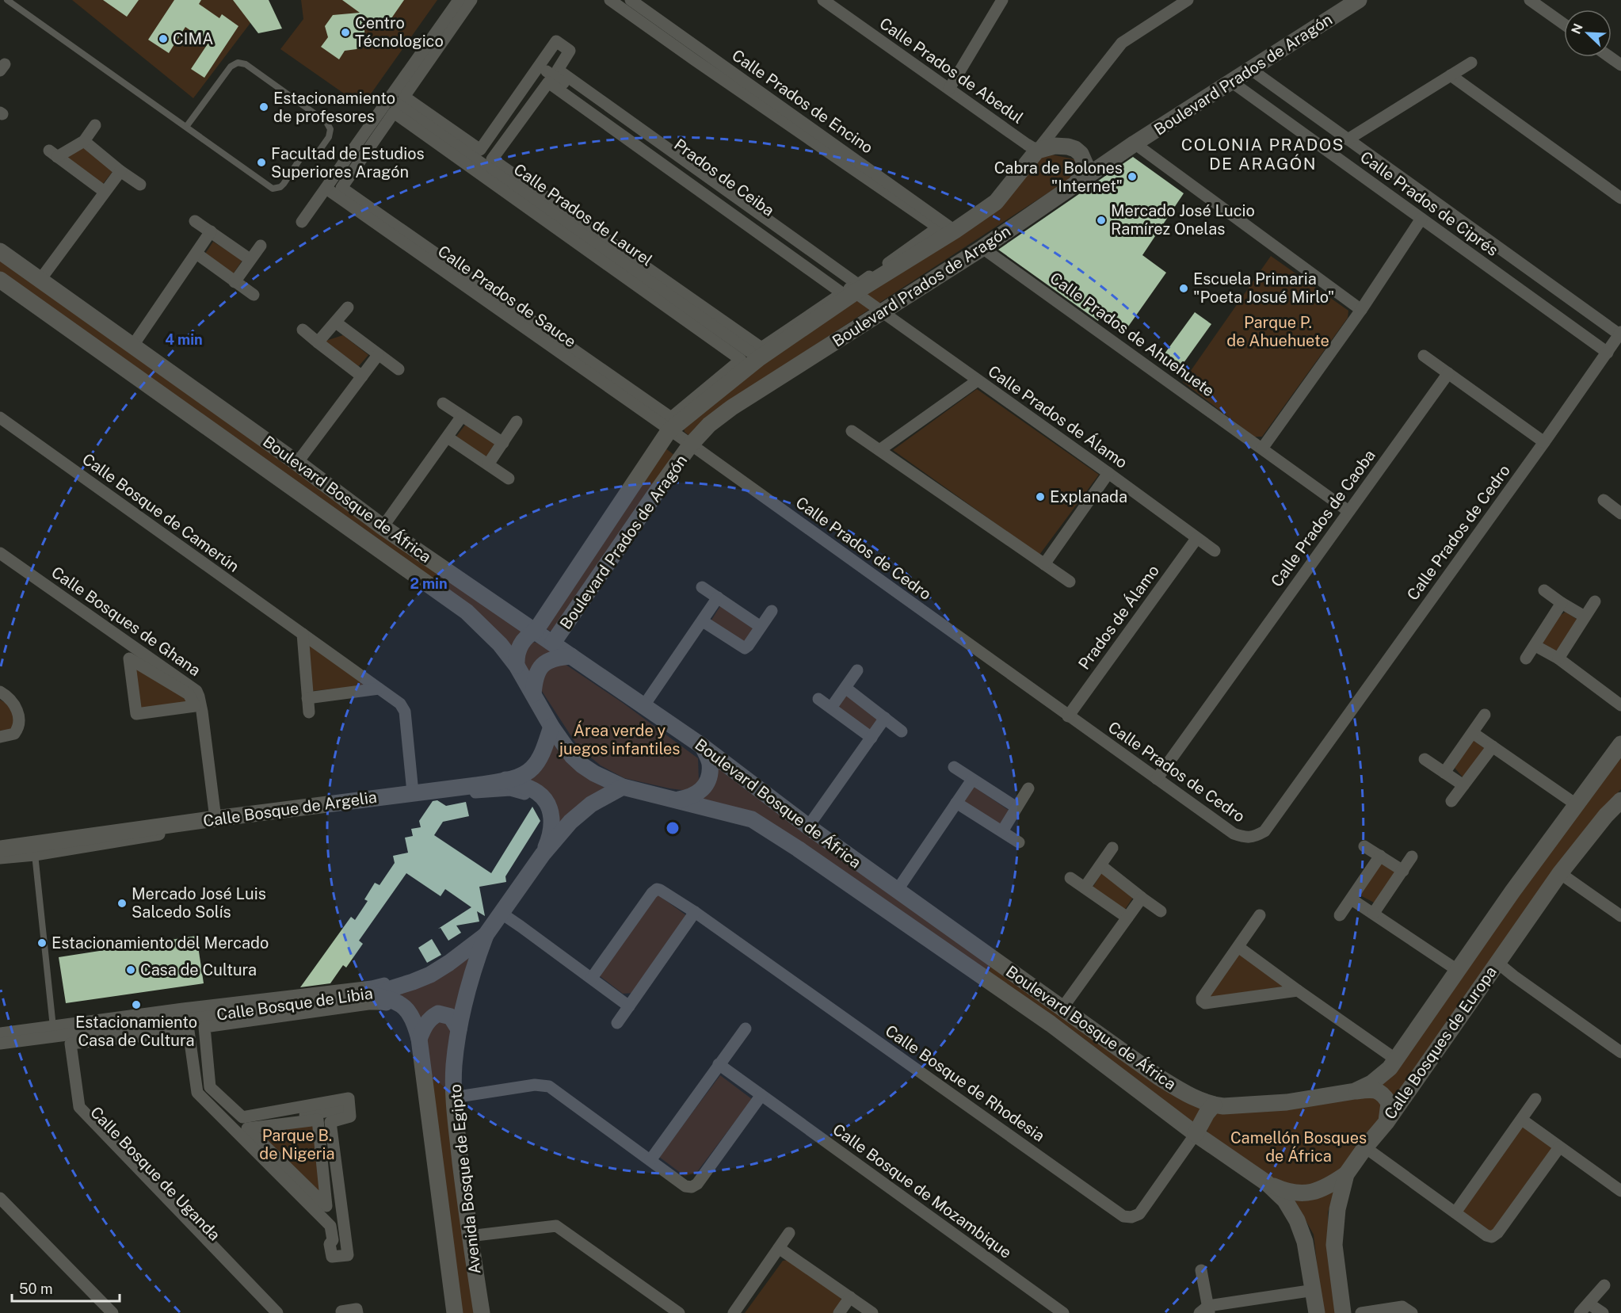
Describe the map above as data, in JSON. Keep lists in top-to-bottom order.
{
  "streets": {
    "street": [
      "Calle Prados de Abedul",
      "Boulevard Prados de Aragón",
      "Calle Prados de Encino",
      "Prados de Ceiba",
      "Calle Prados de Ciprés",
      "Calle Prados de Laurel",
      "Calle Prados de Sauce",
      "Calle Prados de Ahuehuete",
      "Calle Prados de Álamo",
      "Boulevard Bosque de África",
      "Calle Bosque de Camerún",
      "Calle Prados de Caoba",
      "Calle Prados de Cedro",
      "Prados de Álamo",
      "Calle Bosques de Ghana",
      "Calle Bosque de Argelia",
      "Calle Bosque de Libia",
      "Calle Bosques de Europa",
      "Calle Bosque de Rhodesia",
      "Calle Bosque de Uganda",
      "Avenida Bosque de Egipto",
      "Calle Bosque de Mozambique"
    ]
  },
  "crossings": [
    ["Calle Prados de Abedul", "Boulevard Prados de Aragón"],
    ["Boulevard Prados de Aragón", "Calle Prados de Encino"],
    ["Boulevard Prados de Aragón", "Prados de Ceiba"],
    ["Boulevard Prados de Aragón", "Calle Prados de Ciprés"],
    ["Boulevard Prados de Aragón", "Calle Prados de Laurel"],
    ["Boulevard Prados de Aragón", "Calle Prados de Sauce"],
    ["Boulevard Prados de Aragón", "Calle Prados de Ahuehuete"],
    ["Boulevard Prados de Aragón", "Calle Prados de Álamo"],
    ["Boulevard Prados de Aragón", "Boulevard Bosque de África"],
    ["Boulevard Prados de Aragón", "Calle Prados de Cedro"],
    ["Prados de Ceiba", "Calle Prados de Álamo"],
    ["Calle Prados de Ciprés", "Calle Prados de Cedro"],
    ["Calle Prados de Sauce", "Calle Prados de Cedro"],
    ["Calle Prados de Ahuehuete", "Calle Prados de Caoba"],
    ["Calle Prados de Álamo", "Prados de Álamo"],
    ["Boulevard Bosque de África", "Calle Bosque de Argelia"],
    ["Boulevard Bosque de África", "Calle Bosque de Libia"],
    ["Boulevard Bosque de África", "Calle Bosques de Europa"],
    ["Boulevard Bosque de África", "Calle Bosque de Rhodesia"],
    ["Calle Bosque de Camerún", "Calle Bosque de Argelia"],
    ["Calle Prados de Caoba", "Calle Prados de Cedro"],
    ["Calle Prados de Cedro", "Prados de Álamo"],
    ["Calle Bosques de Ghana", "Calle Bosque de Argelia"],
    ["Calle Bosque de Libia", "Calle Bosque de Uganda"],
    ["Calle Bosque de Libia", "Avenida Bosque de Egipto"]
  ],
  "districts": ["COLONIA PRADOS DE ARAGÓN"],
  "parks": [
    "Parque P. de Ahuehuete",
    "Área verde y juegos infantiles",
    "Parque B. de Nigeria",
    "Camellón Bosques de África"
  ],
  "places": [
    "Centro Técnologico",
    "CIMA",
    "Estacionamiento de profesores",
    "Facultad de Estudios Superiores Aragón",
    "Cabra de Bolones \"Internet\"",
    "Mercado José Lucio Ramírez Onelas",
    "Escuela Primaria \"Poeta Josué Mirlo\"",
    "Explanada",
    "Mercado José Luis Salcedo Solís",
    "Estacionamiento del Mercado",
    "Casa de Cultura",
    "Estacionamiento Casa de Cultura"
  ],
  "scale_bar": "50 m",
  "north": "top left",
  "rings": ["4 min", "2 min"]
}
